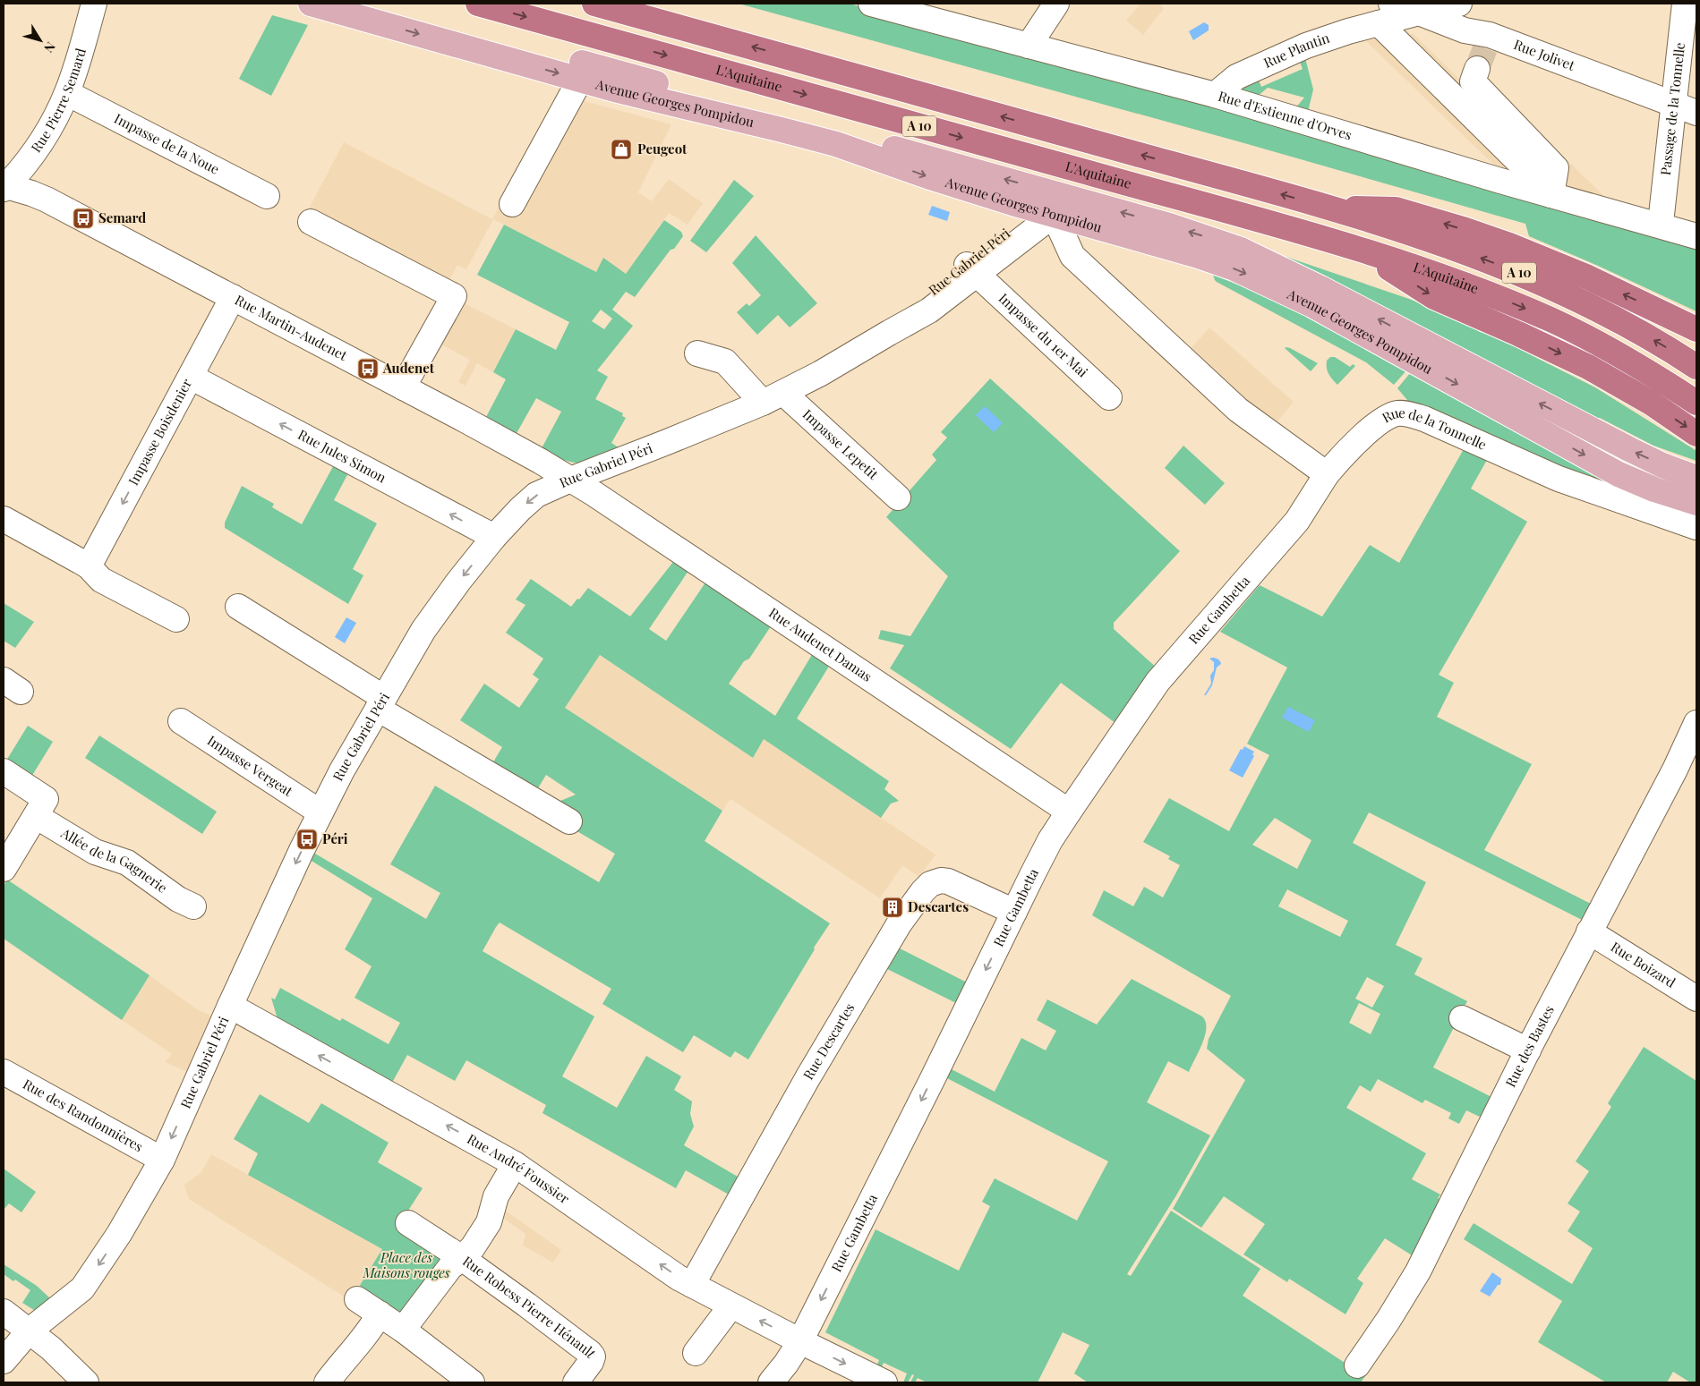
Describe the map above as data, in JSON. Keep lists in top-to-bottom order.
{
  "streets": {
    "highway": ["L'Aquitaine", "A 10"],
    "main road": ["Avenue Georges Pompidou"],
    "street": [
      "Rue Plantin",
      "Rue Jolivet",
      "Rue Pierre Semard",
      "Passage de la Tonnelle",
      "Rue d'Estienne d'Orves",
      "Impasse de la Noue",
      "Rue Gabriel Péri",
      "Rue Martin-Audenet",
      "Impasse du 1er Mai",
      "Impasse Boisdenier",
      "Rue de la Tonnelle",
      "Impasse Lepetit",
      "Rue Jules Simon",
      "Rue Gambetta",
      "Rue Audenet Damas",
      "Impasse Vergeat",
      "Allée de la Gagnerie",
      "Rue Boizard",
      "Rue Descartes",
      "Rue des Bastes",
      "Rue des Randonnières",
      "Rue André Foussier",
      "Rue Robess Pierre Hénault"
    ]
  },
  "crossings": [
    ["Rue Plantin", "Rue Jolivet"],
    ["Rue Plantin", "Rue d'Estienne d'Orves"],
    ["Rue Jolivet", "Passage de la Tonnelle"],
    ["Rue Pierre Semard", "Impasse de la Noue"],
    ["Rue Pierre Semard", "Rue Martin-Audenet"],
    ["Avenue Georges Pompidou", "Rue Gabriel Péri"],
    ["Rue Gabriel Péri", "Rue Martin-Audenet"],
    ["Rue Gabriel Péri", "Impasse du 1er Mai"],
    ["Rue Gabriel Péri", "Impasse Lepetit"],
    ["Rue Gabriel Péri", "Rue Jules Simon"],
    ["Rue Gabriel Péri", "Rue Audenet Damas"],
    ["Rue Gabriel Péri", "Impasse Vergeat"],
    ["Rue Gabriel Péri", "Rue des Randonnières"],
    ["Rue Gabriel Péri", "Rue André Foussier"],
    ["Rue Martin-Audenet", "Impasse Boisdenier"],
    ["Rue Martin-Audenet", "Rue Audenet Damas"],
    ["Impasse Boisdenier", "Rue Jules Simon"],
    ["Rue de la Tonnelle", "Rue Gambetta"],
    ["Rue Gambetta", "Rue Audenet Damas"],
    ["Rue Gambetta", "Rue Descartes"],
    ["Rue Gambetta", "Rue André Foussier"],
    ["Rue Boizard", "Rue des Bastes"],
    ["Rue Descartes", "Rue André Foussier"],
    ["Rue André Foussier", "Rue Robess Pierre Hénault"]
  ],
  "one_way": ["Rue Gabriel Péri", "Impasse Boisdenier", "Rue Gambetta"],
  "parks": ["Place des Maisons rouges"],
  "places": {
    "shop": ["Peugeot"],
    "bus stop": ["Semard", "Audenet", "Péri"],
    "building": ["Descartes"]
  },
  "north": "bottom right"
}
